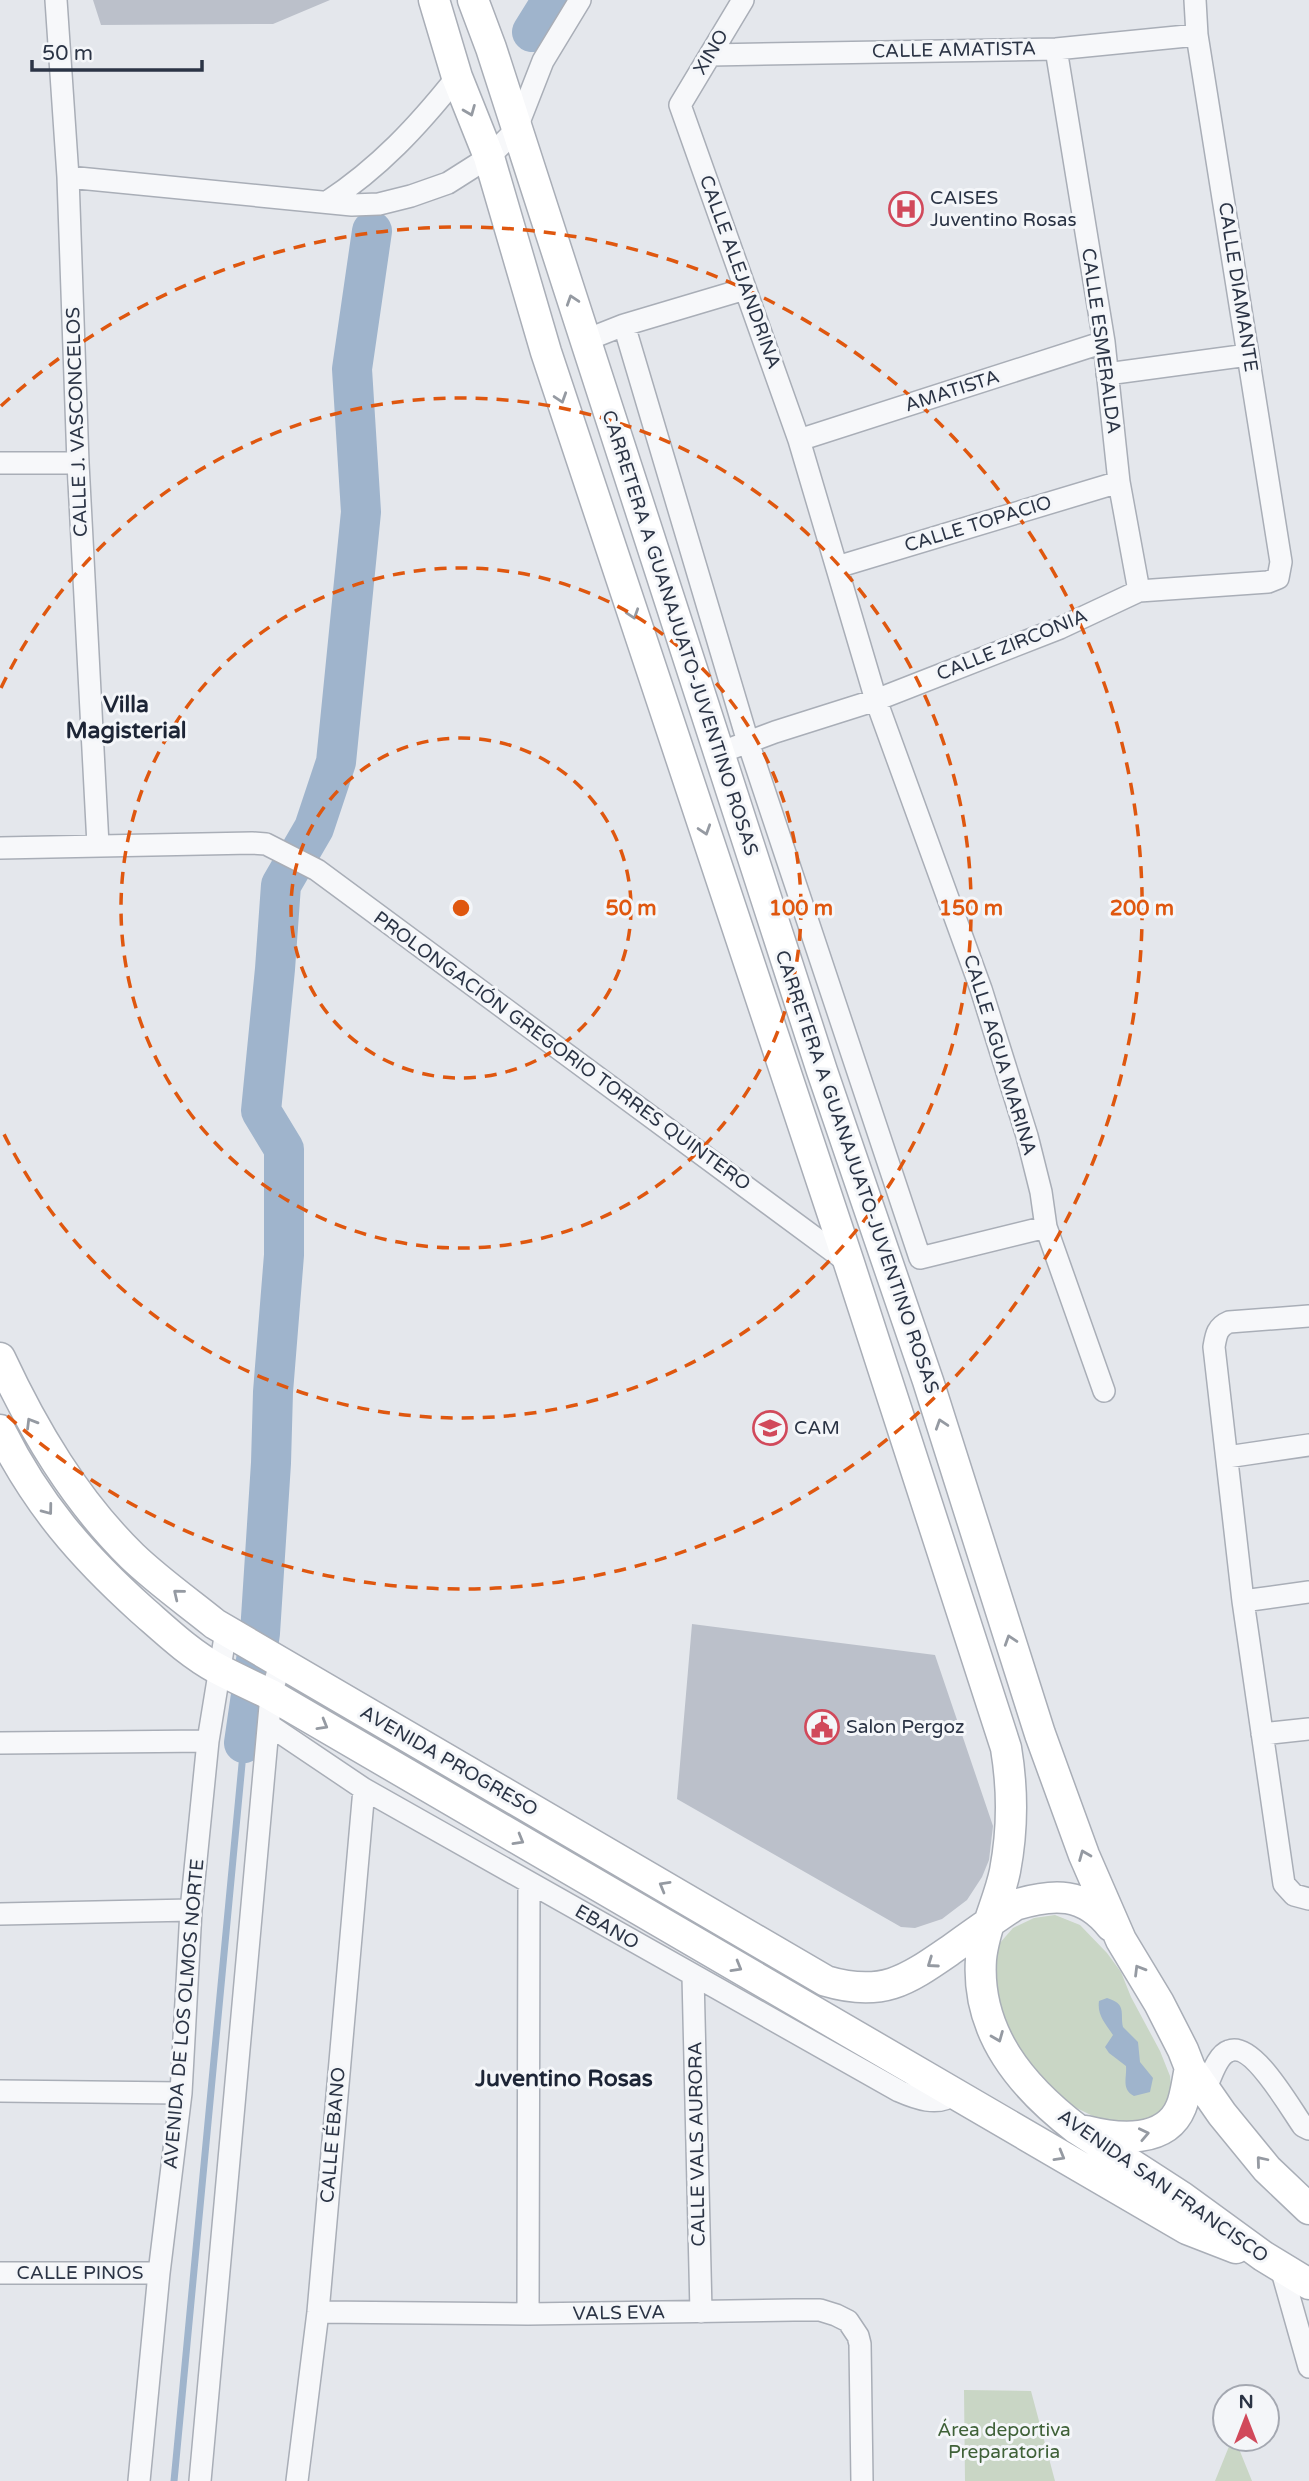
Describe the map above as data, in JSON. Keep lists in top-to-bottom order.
{
  "streets": {
    "main road": ["CARRETERA A GUANAJUATO-JUVENTINO ROSAS", "AVENIDA PROGRESO", "AVENIDA SAN FRANCISCO"],
    "street": [
      "CALLE AMATISTA",
      "XINO",
      "CALLE ALEJANDRINA",
      "CALLE DIAMANTE",
      "CALLE ESMERALDA",
      "AMATISTA",
      "CALLE J. VASCONCELOS",
      "CALLE TOPACIO",
      "CALLE ZIRCONIA",
      "PROLONGACIÓN GREGORIO TORRES QUINTERO",
      "CALLE AGUA MARINA",
      "EBANO",
      "AVENIDA DE LOS OLMOS NORTE",
      "CALLE ÉBANO",
      "CALLE VALS AURORA",
      "CALLE PINOS",
      "VALS EVA"
    ]
  },
  "crossings": [
    ["CALLE AMATISTA", "XINO"],
    ["CALLE AMATISTA", "CALLE DIAMANTE"],
    ["CALLE AMATISTA", "CALLE ESMERALDA"],
    ["XINO", "CALLE ALEJANDRINA"],
    ["CALLE ALEJANDRINA", "AMATISTA"],
    ["CALLE ALEJANDRINA", "CALLE AGUA MARINA"],
    ["CALLE DIAMANTE", "CALLE ZIRCONIA"],
    ["CALLE ESMERALDA", "AMATISTA"],
    ["CALLE ESMERALDA", "CALLE TOPACIO"],
    ["CALLE ESMERALDA", "CALLE ZIRCONIA"],
    ["AMATISTA", "CALLE AGUA MARINA"],
    ["CALLE J. VASCONCELOS", "PROLONGACIÓN GREGORIO TORRES QUINTERO"],
    ["CALLE TOPACIO", "CALLE AGUA MARINA"],
    ["CARRETERA A GUANAJUATO-JUVENTINO ROSAS", "CALLE ZIRCONIA"],
    ["CARRETERA A GUANAJUATO-JUVENTINO ROSAS", "PROLONGACIÓN GREGORIO TORRES QUINTERO"],
    ["CARRETERA A GUANAJUATO-JUVENTINO ROSAS", "AVENIDA PROGRESO"],
    ["CARRETERA A GUANAJUATO-JUVENTINO ROSAS", "AVENIDA SAN FRANCISCO"],
    ["CALLE ZIRCONIA", "CALLE AGUA MARINA"],
    ["AVENIDA PROGRESO", "EBANO"],
    ["AVENIDA PROGRESO", "AVENIDA DE LOS OLMOS NORTE"],
    ["AVENIDA PROGRESO", "AVENIDA SAN FRANCISCO"],
    ["EBANO", "CALLE ÉBANO"],
    ["EBANO", "CALLE VALS AURORA"],
    ["AVENIDA DE LOS OLMOS NORTE", "CALLE PINOS"],
    ["CALLE ÉBANO", "VALS EVA"],
    ["CALLE VALS AURORA", "VALS EVA"]
  ],
  "districts": ["Villa Magisterial", "Juventino Rosas"],
  "parks": ["Área deportiva Preparatoria"],
  "places": {
    "hospital": ["CAISES Juventino Rosas"],
    "school or university": ["CAM"],
    "public building": ["Salon Pergoz"]
  },
  "scale_bar": "50 m",
  "north": "top",
  "rings": [
    "50 m",
    "100 m",
    "150 m",
    "200 m"
  ]
}
